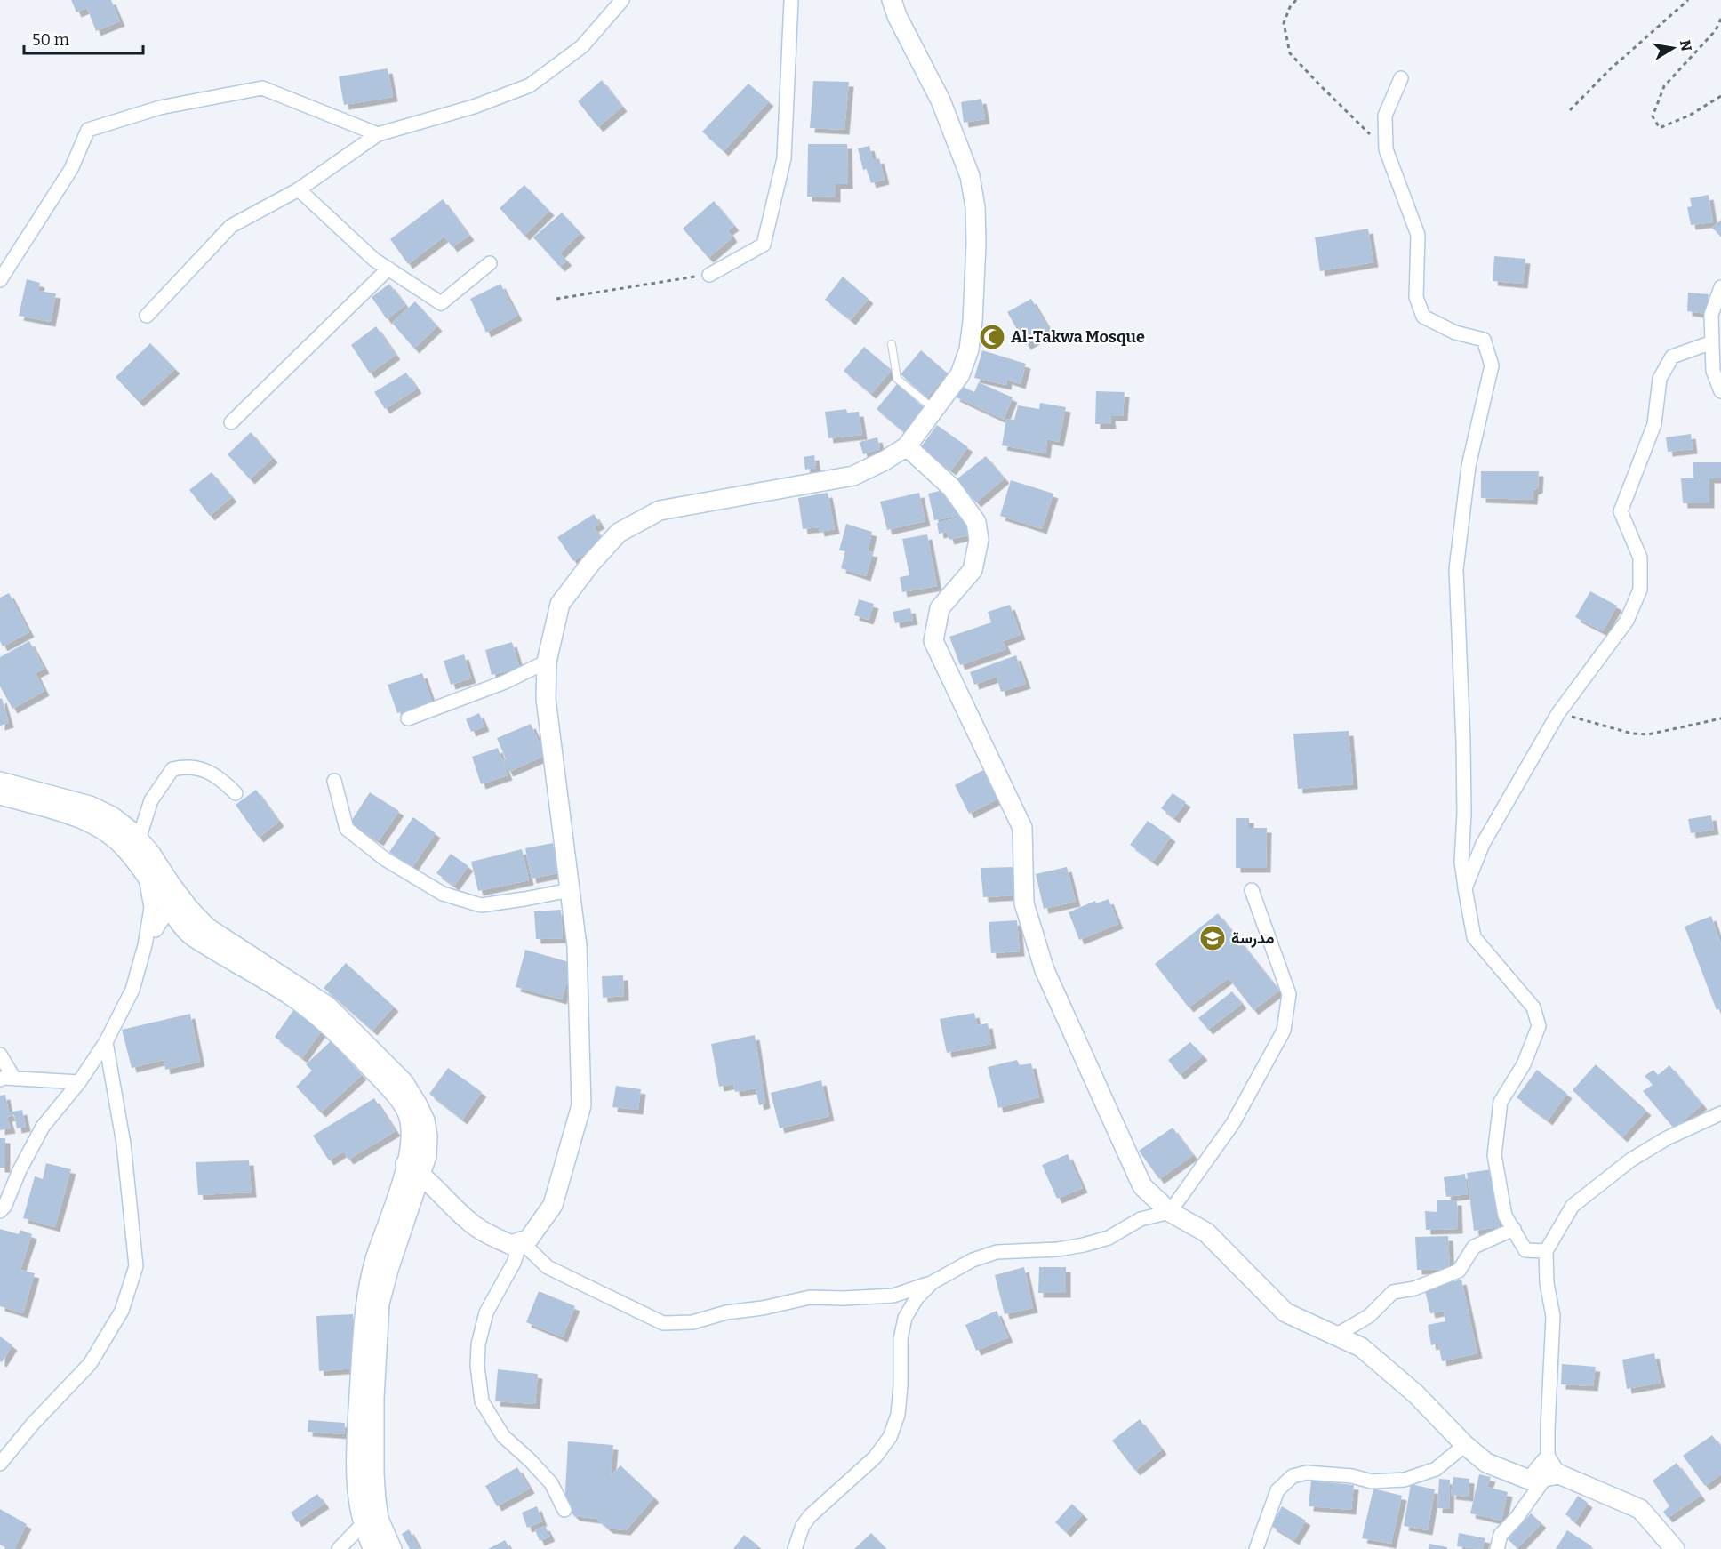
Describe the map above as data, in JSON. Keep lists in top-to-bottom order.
{
  "places": {
    "mosque": ["Al-Takwa Mosque"],
    "school or university": ["مدرسة"]
  },
  "scale_bar": "50 m",
  "north": "right"
}
